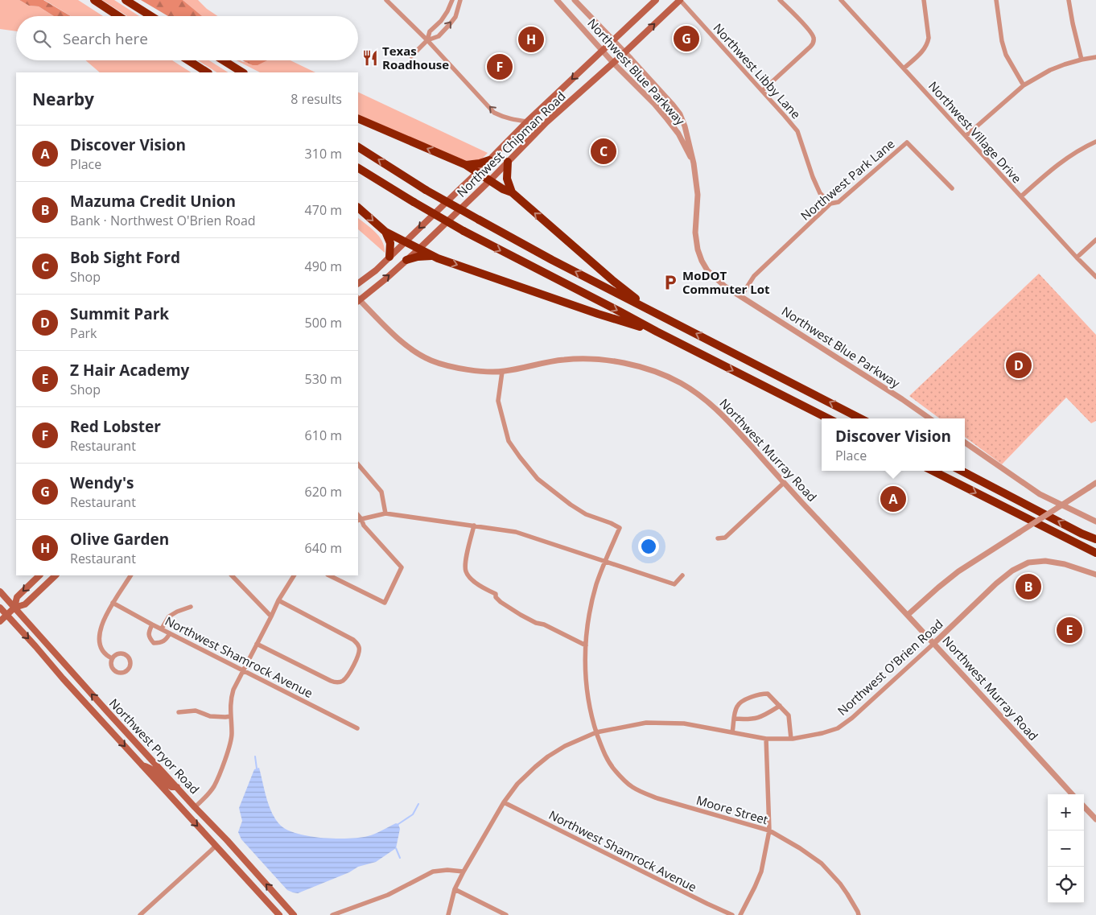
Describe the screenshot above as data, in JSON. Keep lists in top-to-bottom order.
{
  "streets": {
    "main road": ["Northwest Chipman Road", "Northwest Pryor Road"],
    "street": [
      "Northwest Libby Lane",
      "Northwest Blue Parkway",
      "Northwest Village Drive",
      "Northwest Park Lane",
      "Northwest Murray Road",
      "Northwest Shamrock Avenue",
      "Northwest O'Brien Road",
      "Moore Street"
    ]
  },
  "crossings": [
    ["Northwest Libby Lane", "Northwest Chipman Road"],
    ["Northwest Libby Lane", "Northwest Park Lane"],
    ["Northwest Blue Parkway", "Northwest Chipman Road"],
    ["Northwest Blue Parkway", "Northwest Park Lane"],
    ["Northwest Chipman Road", "Northwest Murray Road"],
    ["Northwest Murray Road", "Northwest O'Brien Road"],
    ["Northwest Murray Road", "Moore Street"],
    ["Northwest Shamrock Avenue", "Northwest O'Brien Road"],
    ["Northwest O'Brien Road", "Moore Street"]
  ],
  "places": {
    "restaurant": ["Texas Roadhouse"],
    "parking": ["MoDOT Commuter Lot"]
  },
  "page": {
    "search": "Search here",
    "pins": [
      "G",
      "H",
      "F",
      "C",
      "D",
      "A",
      "B",
      "E"
    ],
    "heading": ["Nearby", "8 results"],
    "list": [
      {
        "mark": "A",
        "name": "Discover Vision",
        "note": "Place",
        "value": "310 m"
      },
      {
        "mark": "B",
        "name": "Mazuma Credit Union",
        "note": "Bank · Northwest O'Brien Road",
        "value": "470 m"
      },
      {
        "mark": "C",
        "name": "Bob Sight Ford",
        "note": "Shop",
        "value": "490 m"
      },
      {
        "mark": "D",
        "name": "Summit Park",
        "note": "Park",
        "value": "500 m"
      },
      {
        "mark": "E",
        "name": "Z Hair Academy",
        "note": "Shop",
        "value": "530 m"
      },
      {
        "mark": "F",
        "name": "Red Lobster",
        "note": "Restaurant",
        "value": "610 m"
      },
      {
        "mark": "G",
        "name": "Wendy's",
        "note": "Restaurant",
        "value": "620 m"
      },
      {
        "mark": "H",
        "name": "Olive Garden",
        "note": "Restaurant",
        "value": "640 m"
      }
    ],
    "popup": ["Discover Vision", "Place"],
    "map_buttons": ["+", "−"]
  }
}
